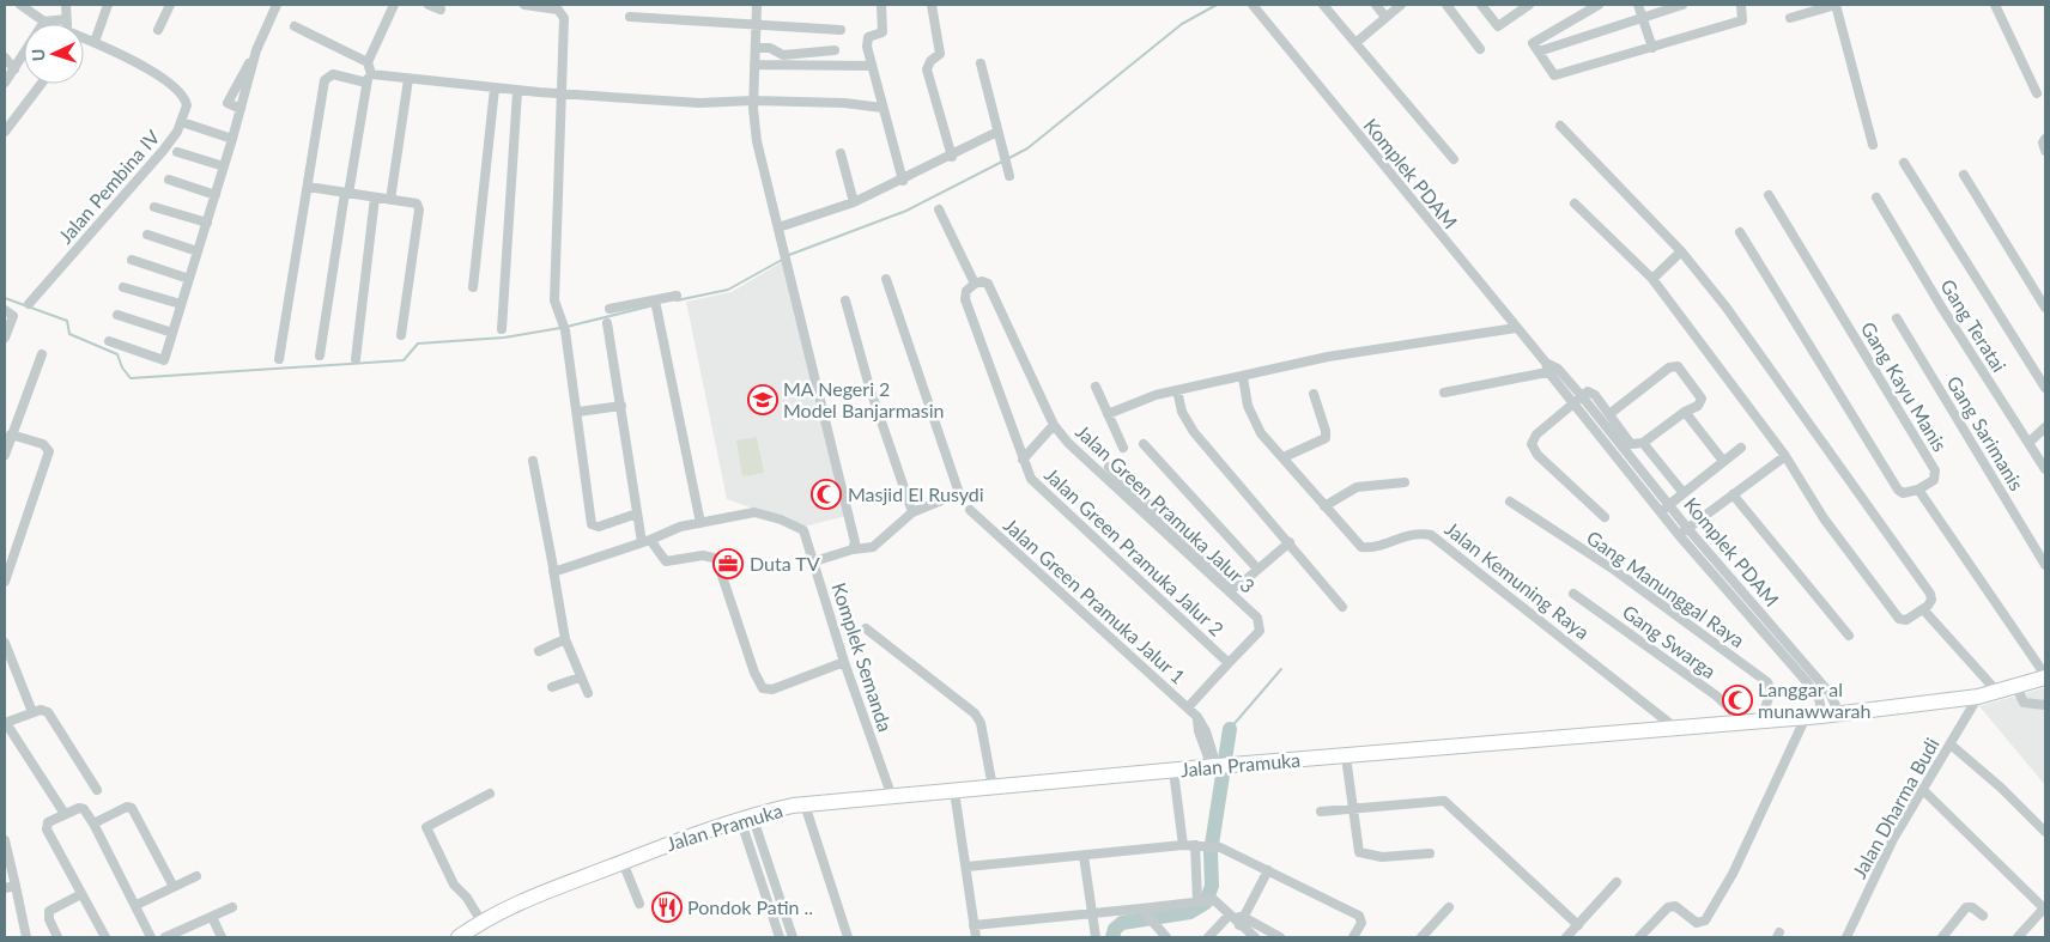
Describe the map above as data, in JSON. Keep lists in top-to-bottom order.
{
  "streets": {
    "main road": ["Jalan Pramuka"],
    "street": [
      "Komplek PDAM",
      "Jalan Pembina IV",
      "Gang Teratai",
      "Gang Kayu Manis",
      "Gang Sarimanis",
      "Jalan Green Pramuka Jalur 3",
      "Jalan Green Pramuka Jalur 2",
      "Jalan Kemuning Raya",
      "Gang Manunggal Raya",
      "Jalan Green Pramuka Jalur 1",
      "Gang Swarga",
      "Komplek Semanda",
      "Jalan Dharma Budi"
    ]
  },
  "crossings": [
    ["Komplek PDAM", "Jalan Pramuka"],
    ["Jalan Green Pramuka Jalur 3", "Jalan Green Pramuka Jalur 2"],
    ["Jalan Green Pramuka Jalur 2", "Jalan Green Pramuka Jalur 1"],
    ["Jalan Kemuning Raya", "Jalan Pramuka"],
    ["Gang Manunggal Raya", "Jalan Pramuka"],
    ["Jalan Green Pramuka Jalur 1", "Jalan Pramuka"],
    ["Gang Swarga", "Jalan Pramuka"],
    ["Komplek Semanda", "Jalan Pramuka"],
    ["Jalan Pramuka", "Jalan Dharma Budi"]
  ],
  "places": {
    "school or university": ["MA Negeri 2 Model Banjarmasin"],
    "mosque": ["Masjid El Rusydi", "Langgar al munawwarah"],
    "office": ["Duta TV"],
    "restaurant": ["Pondok Patin .."]
  },
  "north": "left"
}
